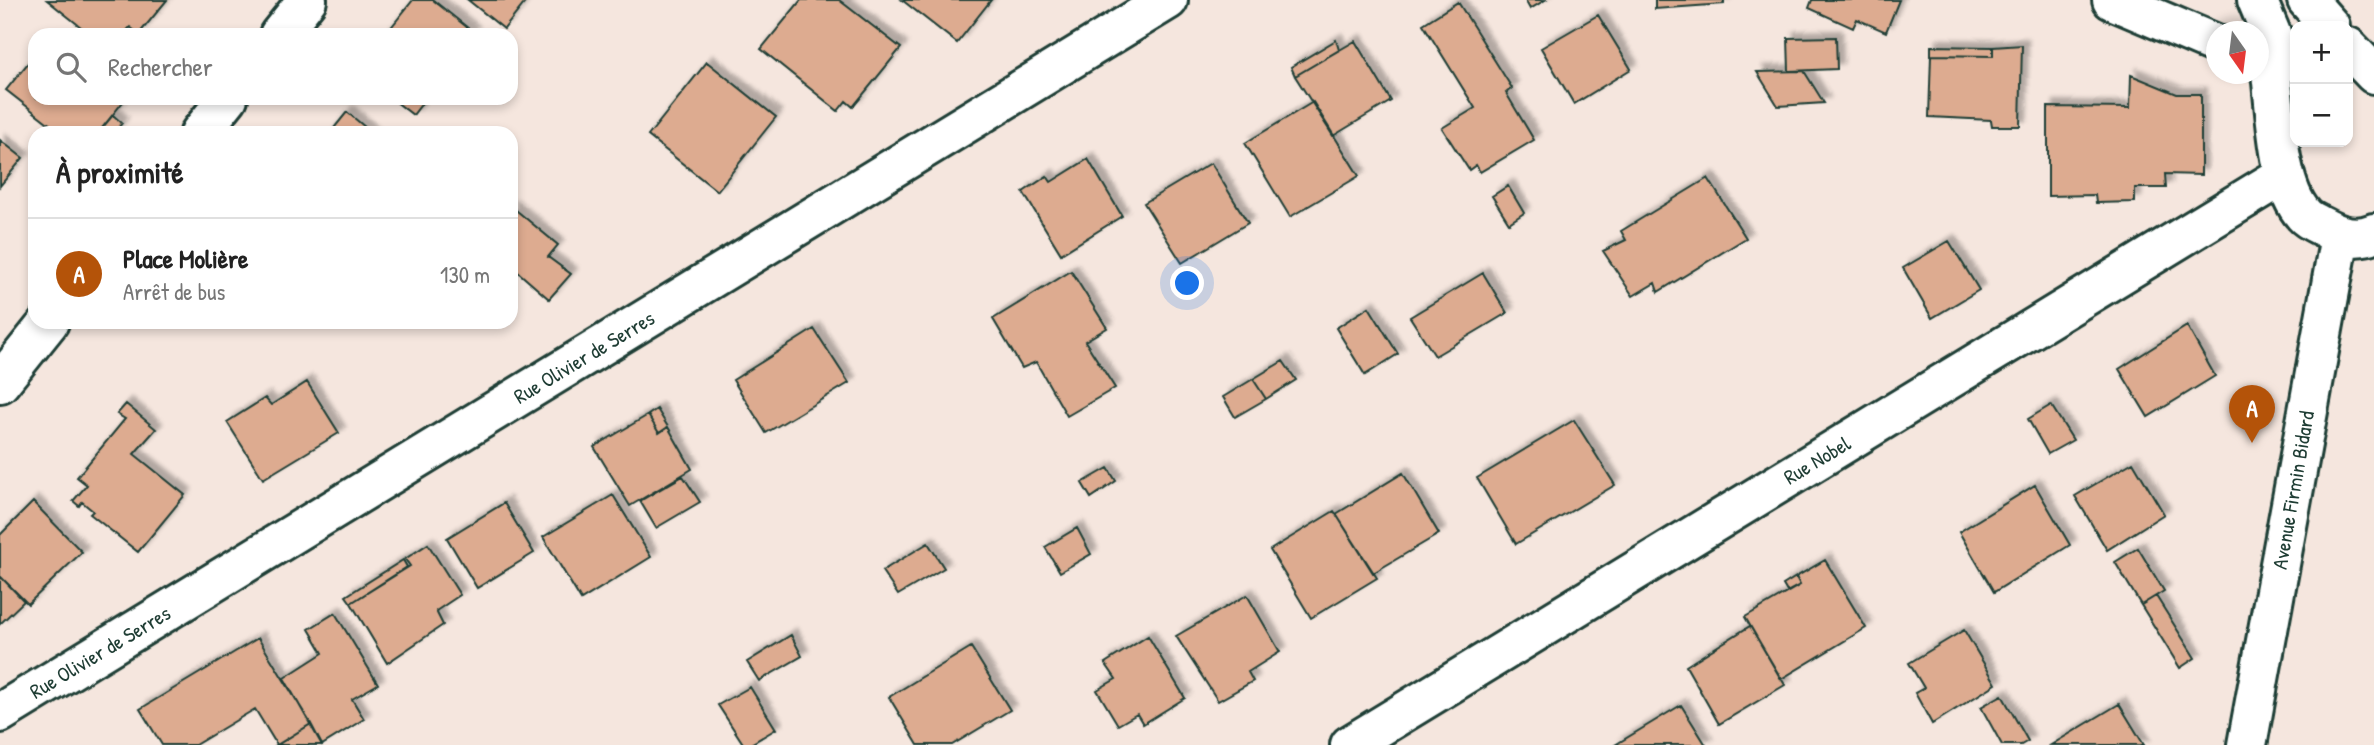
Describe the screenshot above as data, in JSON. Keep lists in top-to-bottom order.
{
  "streets": {
    "street": ["Rue Olivier de Serres", "Rue Nobel", "Avenue Firmin Bidard"]
  },
  "north": "bottom",
  "page": {
    "map_buttons": ["+", "−"],
    "search": "Rechercher",
    "heading": "À proximité",
    "list": [
      {
        "mark": "A",
        "name": "Place Molière",
        "note": "Arrêt de bus",
        "value": "130 m"
      }
    ],
    "pins": "A"
  }
}
